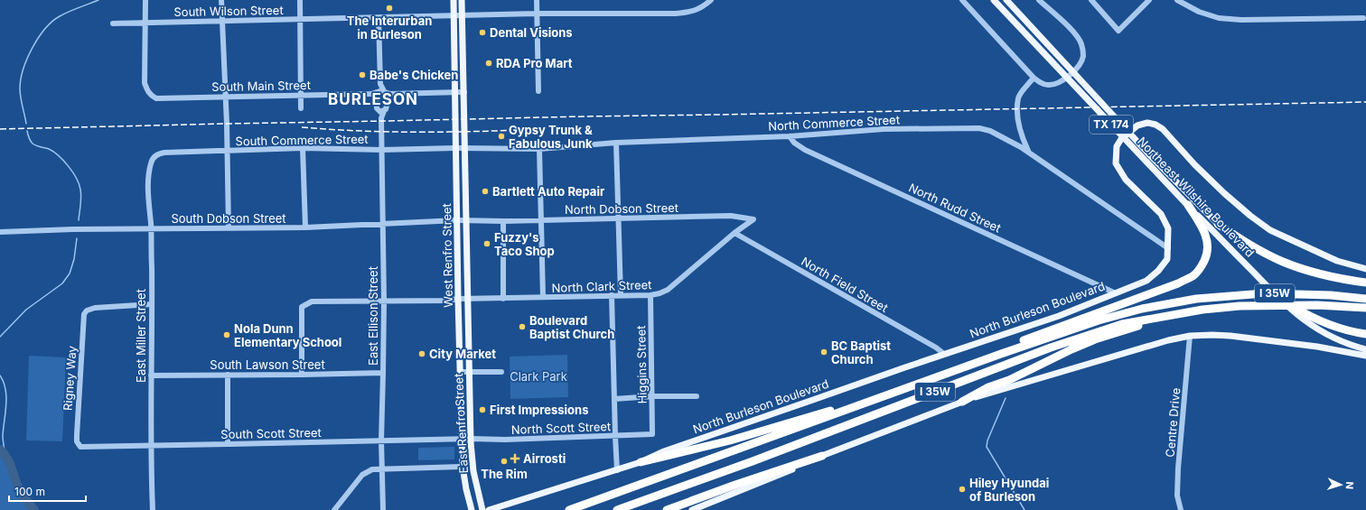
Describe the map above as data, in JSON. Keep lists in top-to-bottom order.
{
  "streets": {
    "highway": ["I 35W"],
    "main road": [
      "TX 174",
      "Northeast Wilshire Boulevard",
      "West Renfro Street",
      "North Burleson Boulevard",
      "East Renfro Street"
    ],
    "street": [
      "South Wilson Street",
      "South Main Street",
      "North Commerce Street",
      "South Commerce Street",
      "North Rudd Street",
      "North Dobson Street",
      "South Dobson Street",
      "North Field Street",
      "North Clark Street",
      "East Ellison Street",
      "East Miller Street",
      "South Lawson Street",
      "Higgins Street",
      "Rigney Way",
      "Centre Drive",
      "North Scott Street",
      "South Scott Street"
    ]
  },
  "crossings": [
    ["South Wilson Street", "South Main Street"],
    ["South Wilson Street", "West Renfro Street"],
    ["South Wilson Street", "East Ellison Street"],
    ["South Main Street", "West Renfro Street"],
    ["South Main Street", "East Ellison Street"],
    ["South Main Street", "East Renfro Street"],
    ["North Commerce Street", "South Commerce Street"],
    ["North Commerce Street", "North Rudd Street"],
    ["North Commerce Street", "North Burleson Boulevard"],
    ["North Commerce Street", "East Renfro Street"],
    ["South Commerce Street", "West Renfro Street"],
    ["South Commerce Street", "East Ellison Street"],
    ["South Commerce Street", "East Miller Street"],
    ["South Commerce Street", "East Renfro Street"],
    ["North Rudd Street", "North Burleson Boulevard"],
    ["North Dobson Street", "South Dobson Street"],
    ["North Dobson Street", "West Renfro Street"],
    ["North Dobson Street", "North Field Street"],
    ["North Dobson Street", "North Clark Street"],
    ["North Dobson Street", "East Renfro Street"],
    ["South Dobson Street", "West Renfro Street"],
    ["South Dobson Street", "East Ellison Street"],
    ["South Dobson Street", "East Miller Street"],
    ["West Renfro Street", "North Clark Street"],
    ["West Renfro Street", "North Scott Street"],
    ["West Renfro Street", "South Scott Street"],
    ["North Field Street", "North Clark Street"],
    ["North Field Street", "North Burleson Boulevard"],
    ["North Clark Street", "East Ellison Street"],
    ["North Clark Street", "South Lawson Street"],
    ["North Clark Street", "Higgins Street"],
    ["North Clark Street", "East Renfro Street"],
    ["East Ellison Street", "South Lawson Street"],
    ["East Ellison Street", "South Scott Street"],
    ["East Miller Street", "South Lawson Street"],
    ["East Miller Street", "Rigney Way"],
    ["East Miller Street", "South Scott Street"],
    ["Higgins Street", "North Scott Street"],
    ["Rigney Way", "South Scott Street"],
    ["East Renfro Street", "North Scott Street"],
    ["North Scott Street", "South Scott Street"]
  ],
  "districts": ["BURLESON"],
  "parks": ["Clark Park"],
  "places": {
    "other": [
      "The Interurban in Burleson",
      "Dental Visions",
      "RDA Pro Mart",
      "Babe's Chicken",
      "Gypsy Trunk & Fabulous Junk",
      "Bartlett Auto Repair",
      "Fuzzy's Taco Shop",
      "Boulevard Baptist Church",
      "Nola Dunn Elementary School",
      "BC Baptist Church",
      "City Market",
      "First Impressions",
      "The Rim",
      "Hiley Hyundai of Burleson"
    ],
    "health": ["Airrosti"]
  },
  "scale_bar": "100 m",
  "north": "right"
}
